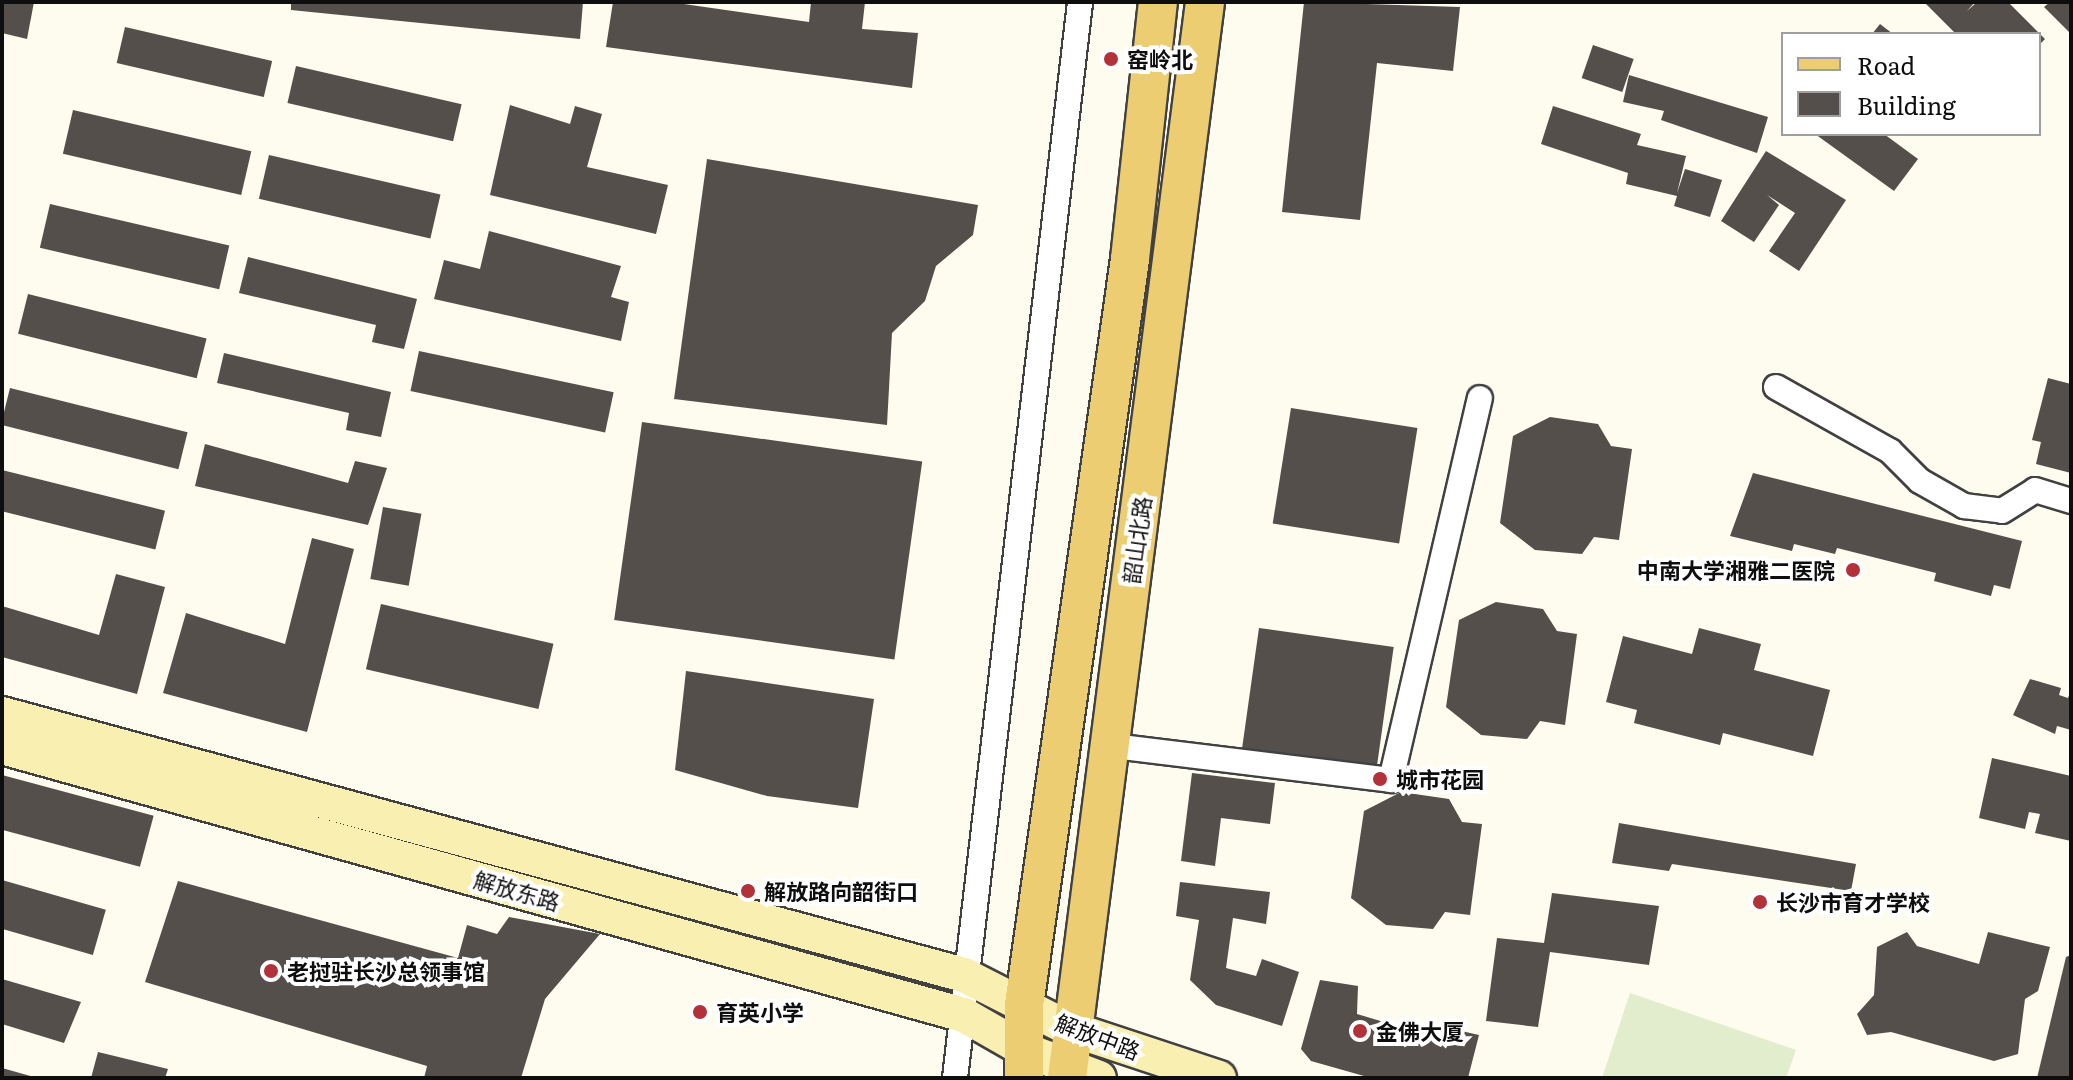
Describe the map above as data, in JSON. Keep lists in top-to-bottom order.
{
  "streets": {
    "main road": ["韶山北路", "解放东路", "解放中路"]
  },
  "crossings": [
    ["韶山北路", "解放东路"],
    ["韶山北路", "解放中路"],
    ["解放东路", "解放中路"]
  ],
  "places": [
    "窑岭北",
    "中南大学湘雅二医院",
    "城市花园",
    "解放路向韶街口",
    "长沙市育才学校",
    "老挝驻长沙总领事馆",
    "育英小学",
    "金佛大厦"
  ],
  "legend": ["Road", "Building"]
}
